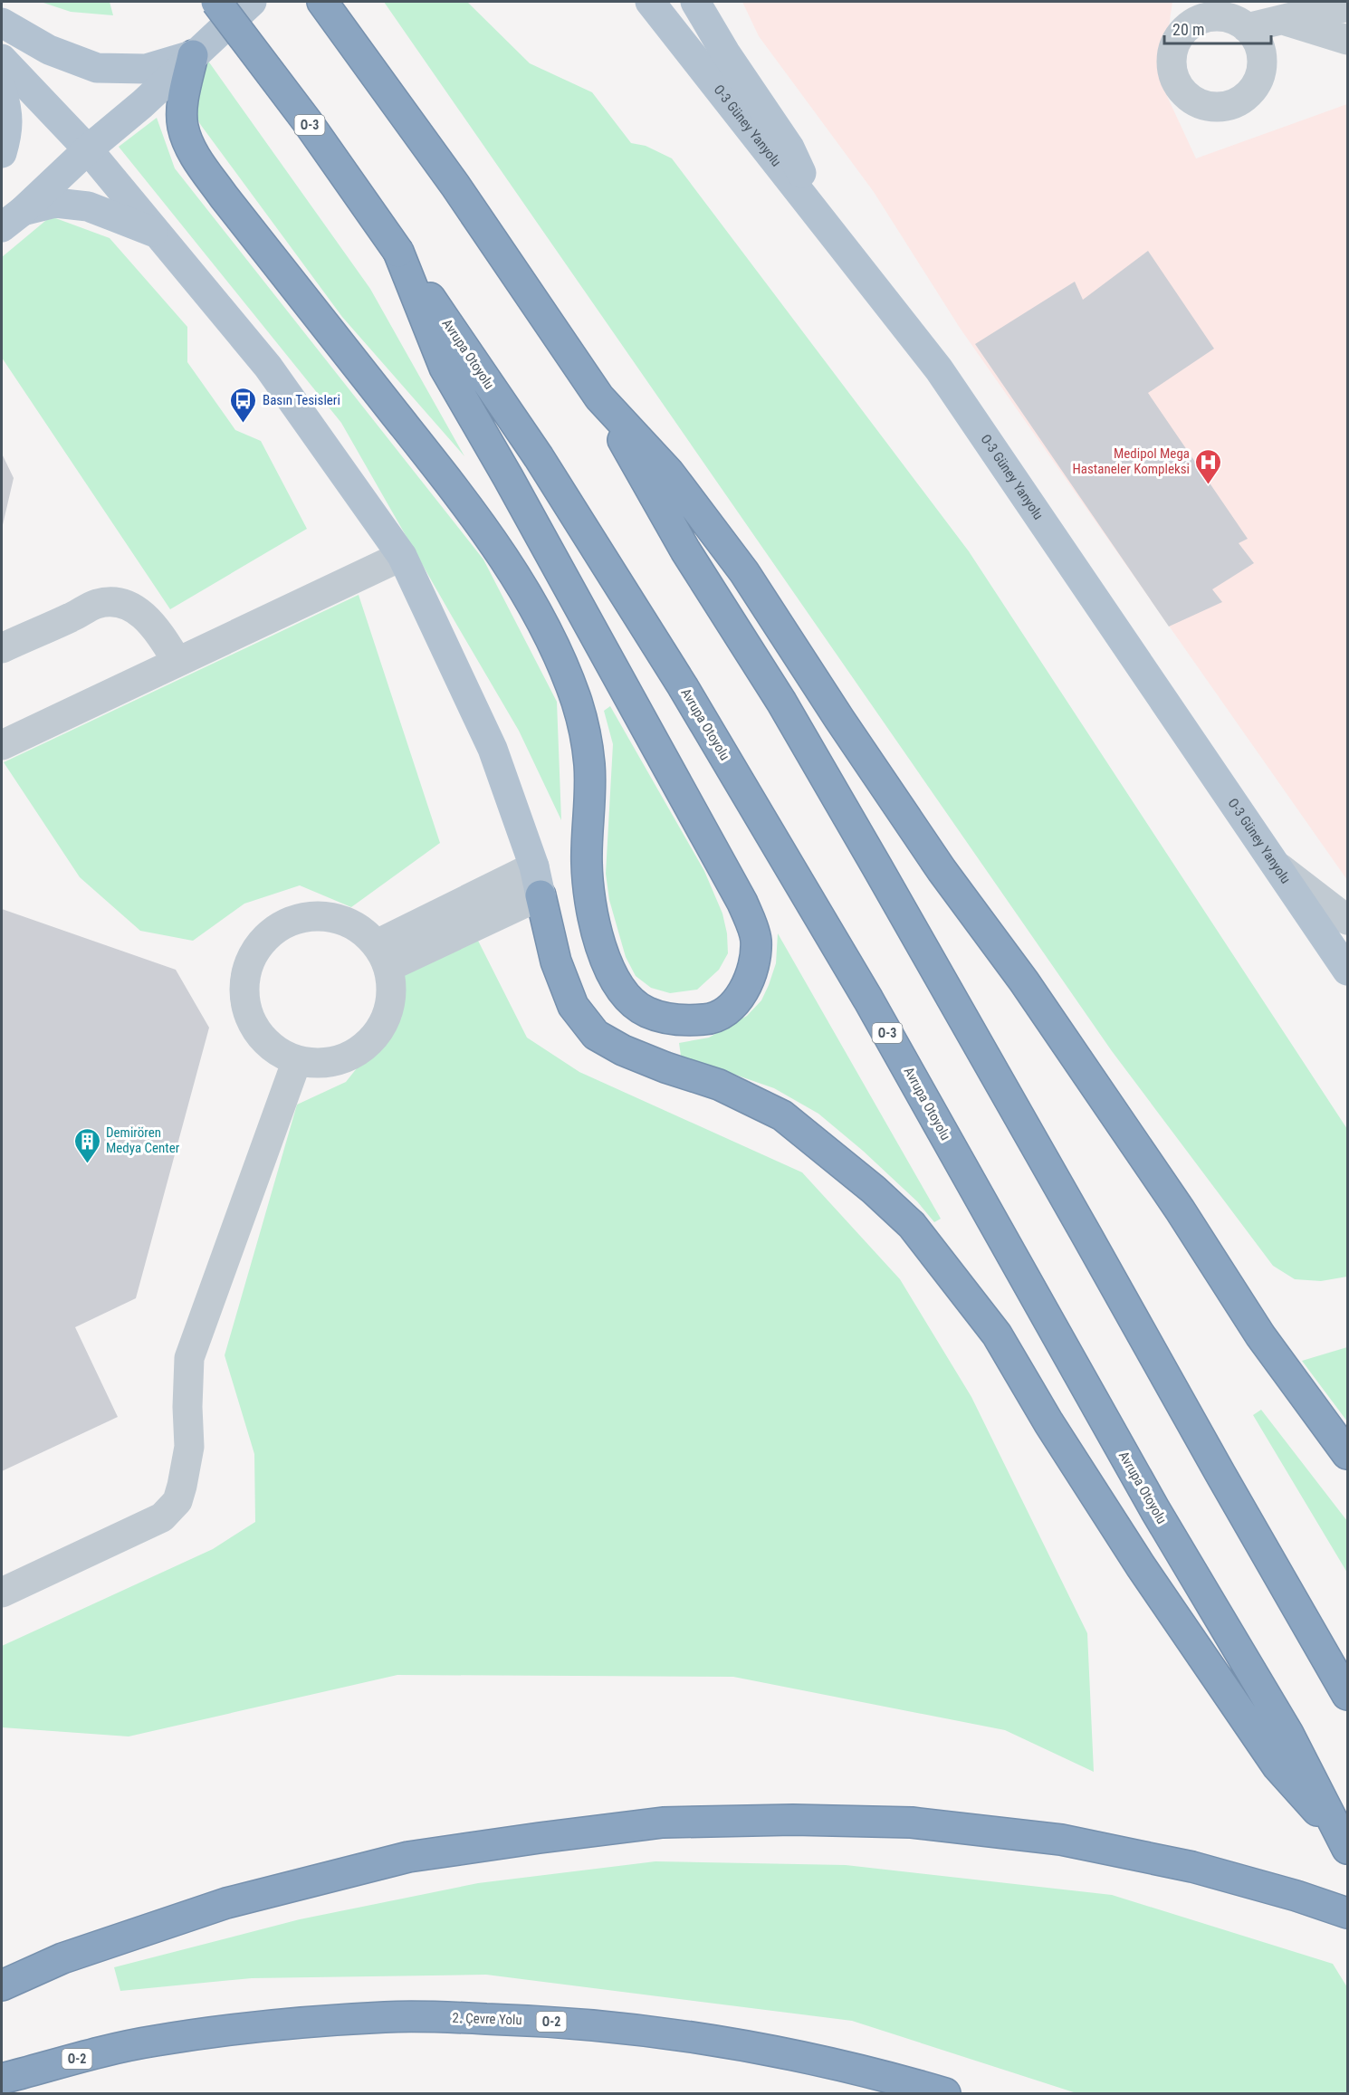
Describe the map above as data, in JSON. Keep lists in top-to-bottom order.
{
  "streets": {
    "highway": [
      "O-3",
      "Avrupa Otoyolu",
      "2. Çevre Yolu",
      "O-2"
    ],
    "main road": ["O-3 Güney Yanyolu"]
  },
  "crossings": [
    ["O-3", "Avrupa Otoyolu"]
  ],
  "places": {
    "bus stop": ["Basın Tesisleri"],
    "hospital": ["Medipol Mega Hastaneler Kompleksi"],
    "building": ["Demirören Medya Center"]
  },
  "scale_bar": "20 m"
}
